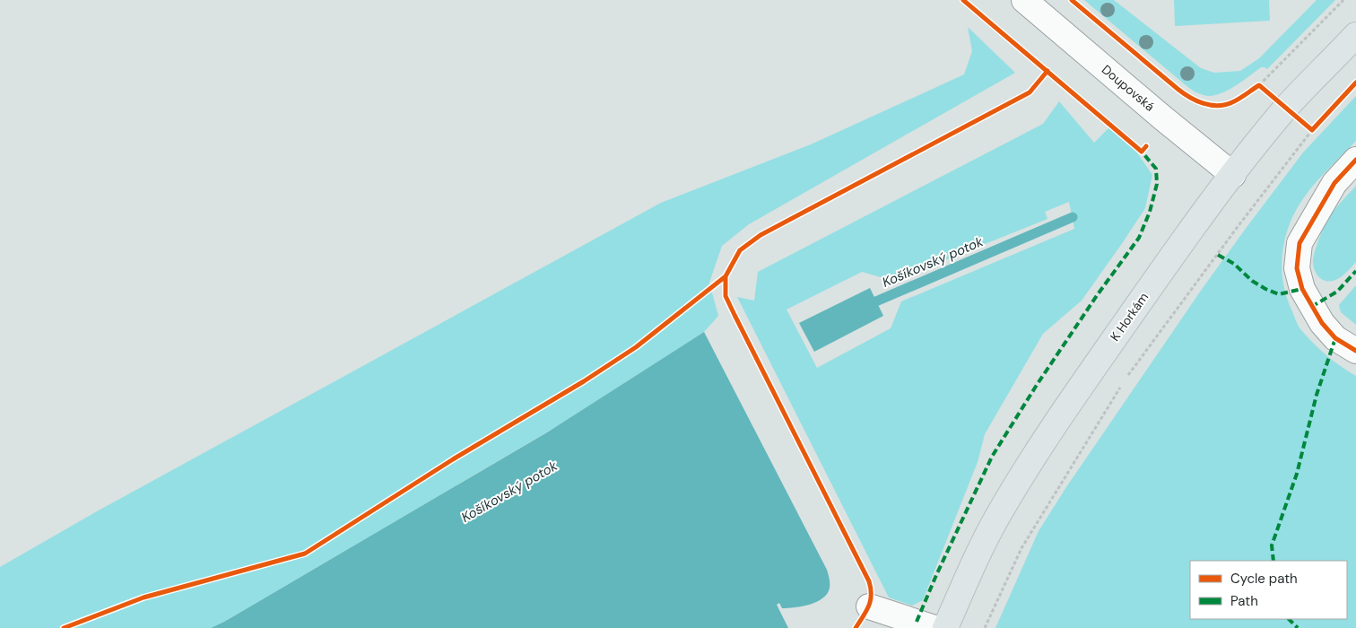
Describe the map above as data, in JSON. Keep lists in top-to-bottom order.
{
  "streets": {
    "main road": ["K Horkám"],
    "street": ["Doupovská"]
  },
  "crossings": [
    ["Doupovská", "K Horkám"]
  ],
  "water": ["Košíkovský potok"],
  "legend": ["Cycle path", "Path"]
}
